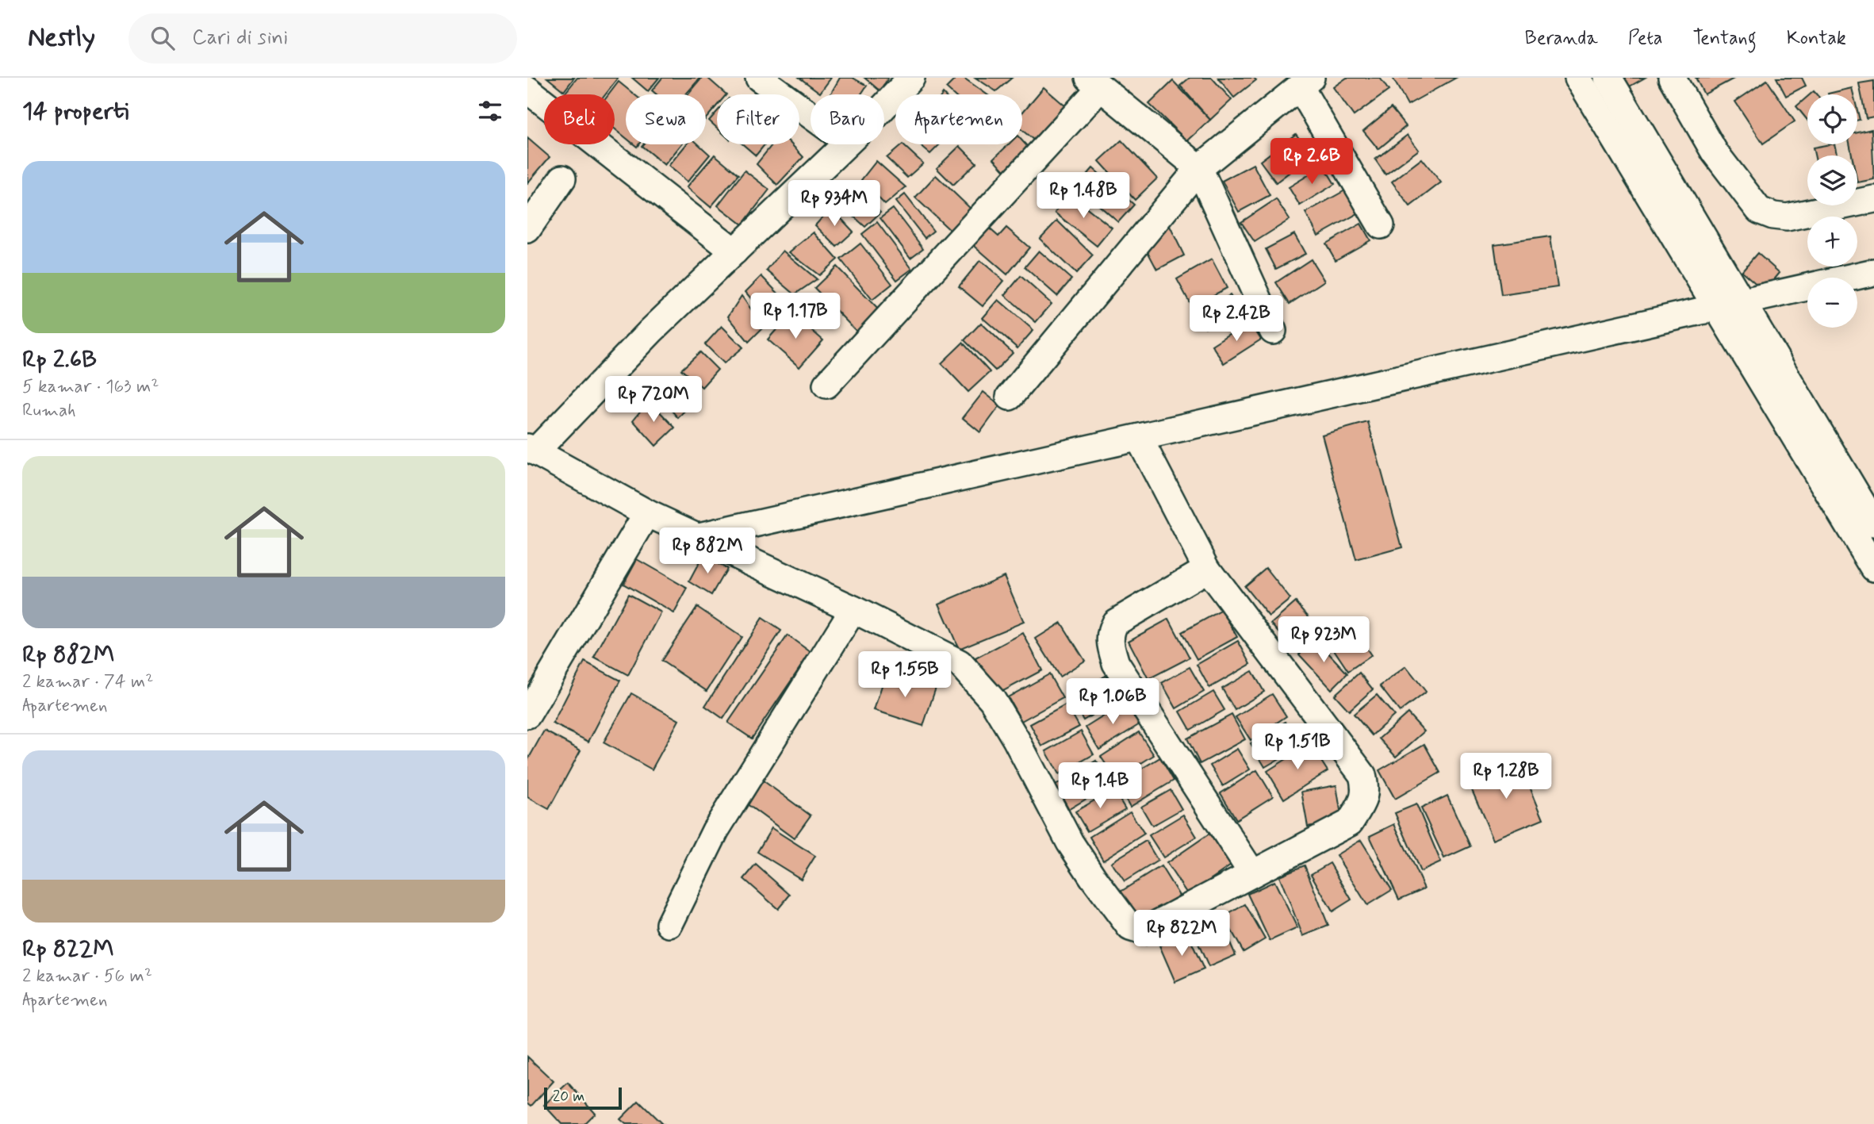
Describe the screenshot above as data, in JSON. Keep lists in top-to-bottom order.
{
  "scale_bar": "20 m",
  "page": {
    "header": "Nestly",
    "search": "Cari di sini",
    "nav": [
      "Beranda",
      "Peta",
      "Tentang",
      "Kontak"
    ],
    "heading": "14 properti",
    "map_buttons": ["+", "−"],
    "chip": [
      "Beli",
      "Sewa",
      "Filter",
      "Baru",
      "Apartemen"
    ],
    "price": [
      "Rp 2.6B",
      "Rp 1.48B",
      "Rp 934M",
      "Rp 1.17B",
      "Rp 2.42B",
      "Rp 720M",
      "Rp 882M",
      "Rp 923M",
      "Rp 1.55B",
      "Rp 1.06B",
      "Rp 1.51B",
      "Rp 1.28B",
      "Rp 1.4B",
      "Rp 822M"
    ],
    "list": [
      {
        "name": "Rp 2.6B",
        "note": "5 kamar · 163 m² · Rumah"
      },
      {
        "name": "Rp 882M",
        "note": "2 kamar · 74 m² · Apartemen"
      },
      {
        "name": "Rp 822M",
        "note": "2 kamar · 56 m² · Apartemen"
      }
    ],
    "scale": "20 m"
  }
}
